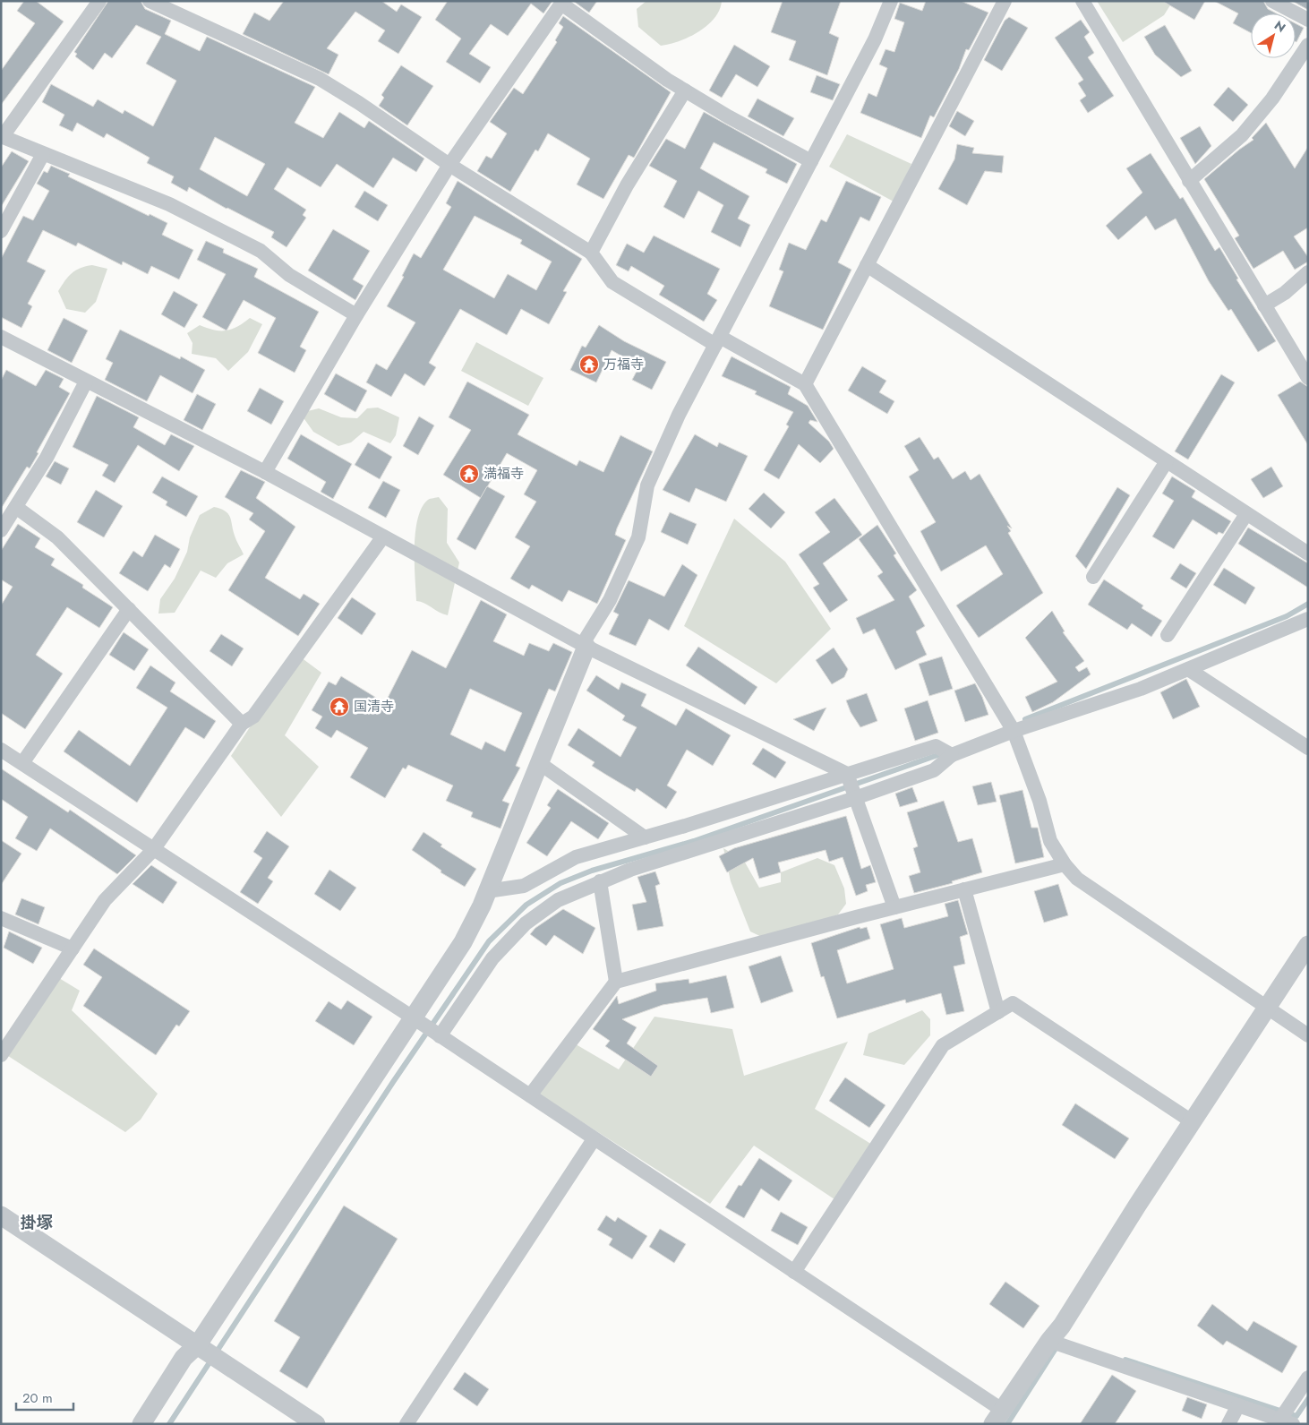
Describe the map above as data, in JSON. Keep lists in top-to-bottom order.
{
  "districts": ["掛塚"],
  "places": {
    "temple": ["万福寺", "満福寺", "国清寺"]
  },
  "scale_bar": "20 m",
  "north": "top right"
}
